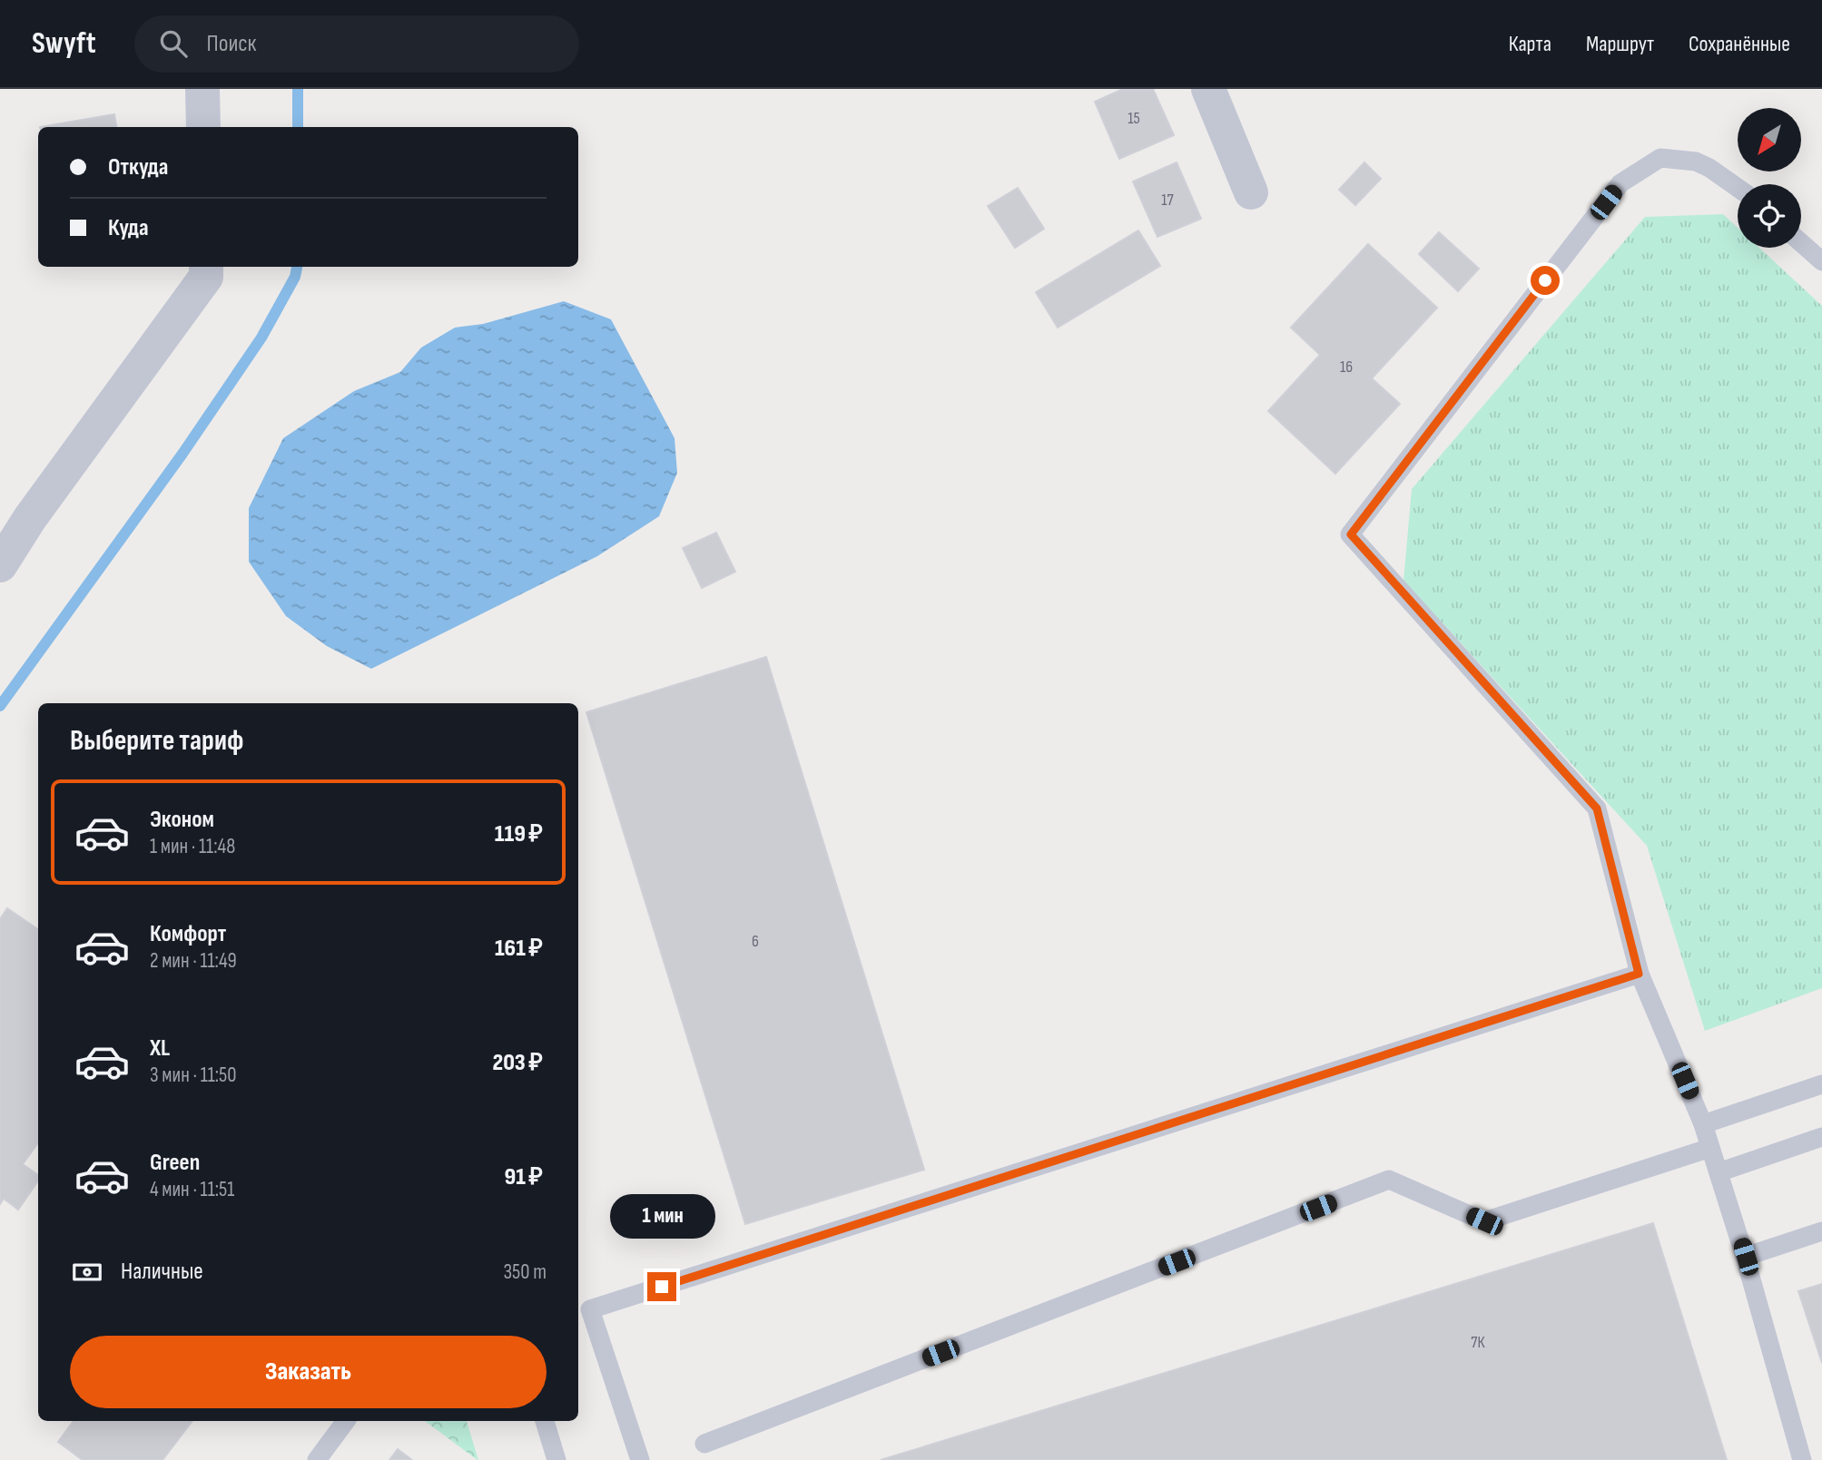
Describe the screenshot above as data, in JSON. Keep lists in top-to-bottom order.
{
  "house_numbers": [
    "15",
    "17",
    "16",
    "6",
    "7К"
  ],
  "north": "bottom left",
  "page": {
    "header": "Swyft",
    "search": "Поиск",
    "nav": ["Карта", "Маршрут", "Сохранённые"],
    "banner": ["Откуда", "Куда"],
    "heading": "Выберите тариф",
    "list": [
      {
        "name": "Эконом",
        "note": "1 мин · 11:48",
        "value": "119 ₽"
      },
      {
        "name": "Комфорт",
        "note": "2 мин · 11:49",
        "value": "161 ₽"
      },
      {
        "name": "XL",
        "note": "3 мин · 11:50",
        "value": "203 ₽"
      },
      {
        "name": "Green",
        "note": "4 мин · 11:51",
        "value": "91 ₽"
      }
    ],
    "bubble": "1 мин",
    "pay": ["Наличные", "350 m"],
    "buttons": "Заказать"
  }
}
